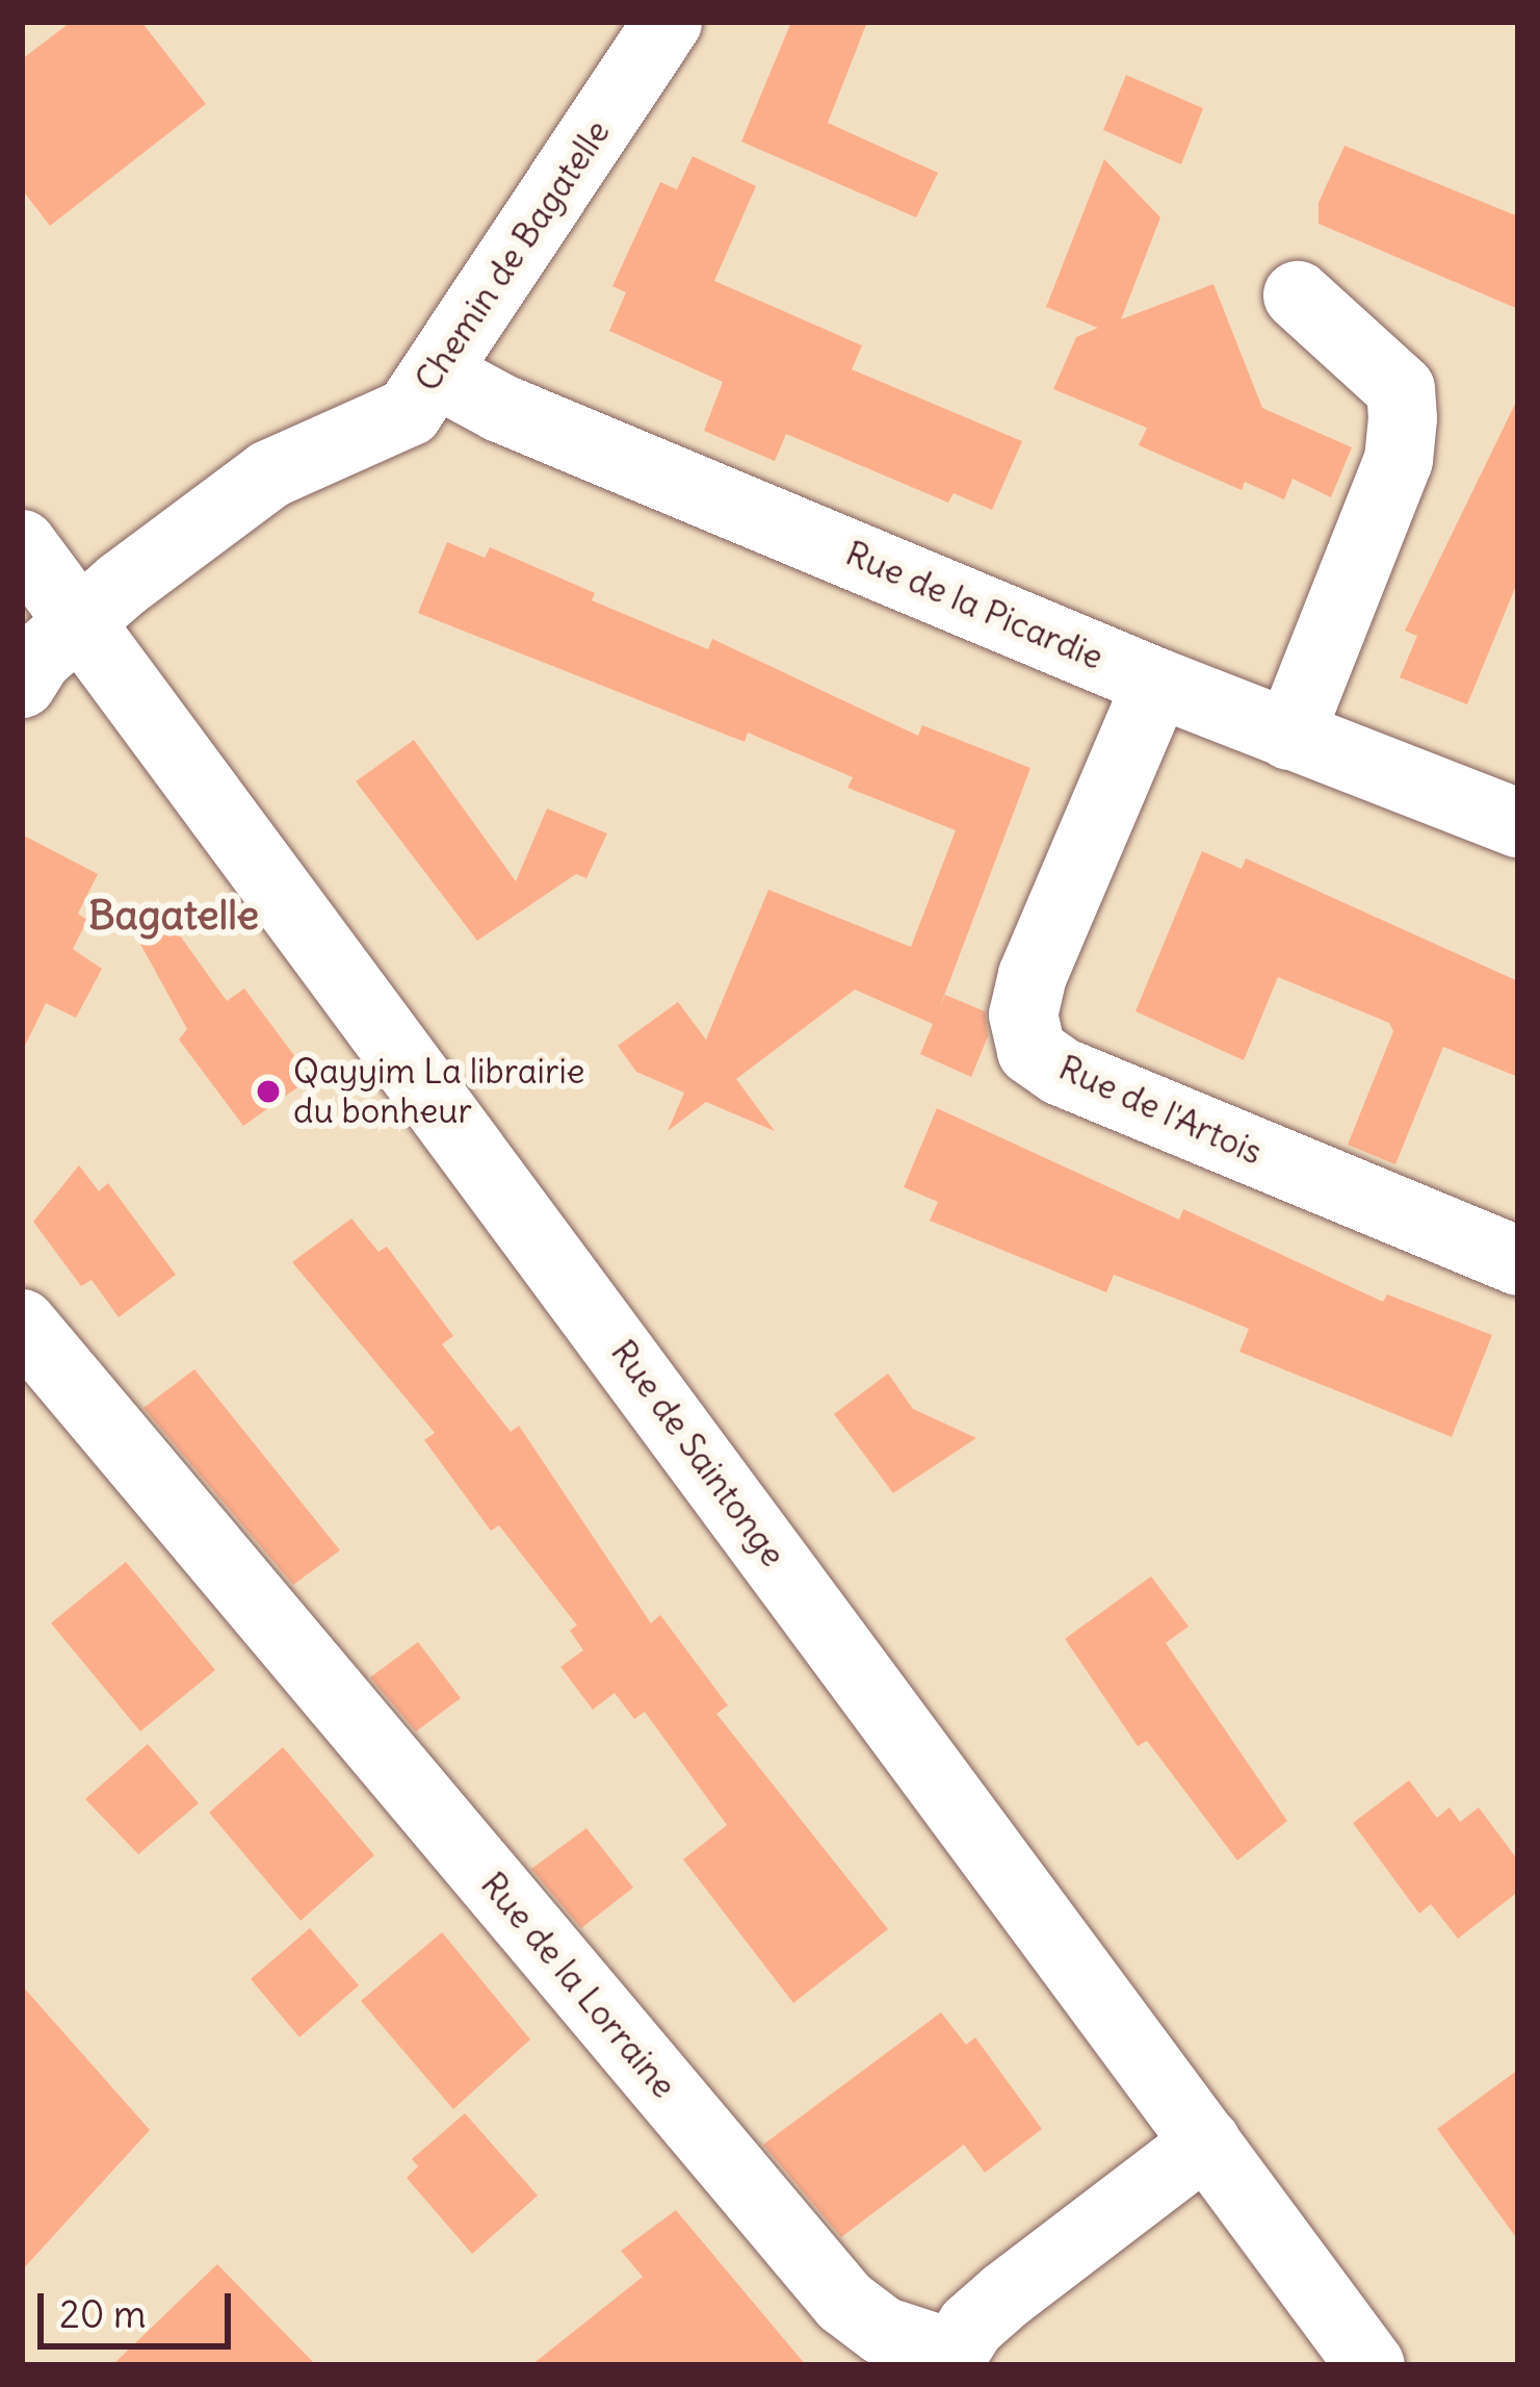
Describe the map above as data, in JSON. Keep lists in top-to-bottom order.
{
  "streets": {
    "street": [
      "Chemin de Bagatelle",
      "Rue de la Picardie",
      "Rue de l'Artois",
      "Rue de Saintonge",
      "Rue de la Lorraine"
    ]
  },
  "crossings": [
    ["Chemin de Bagatelle", "Rue de la Picardie"],
    ["Chemin de Bagatelle", "Rue de Saintonge"],
    ["Rue de la Picardie", "Rue de l'Artois"],
    ["Rue de Saintonge", "Rue de la Lorraine"]
  ],
  "districts": ["Bagatelle"],
  "places": ["Qayyim La librairie du bonheur"],
  "scale_bar": "20 m"
}
